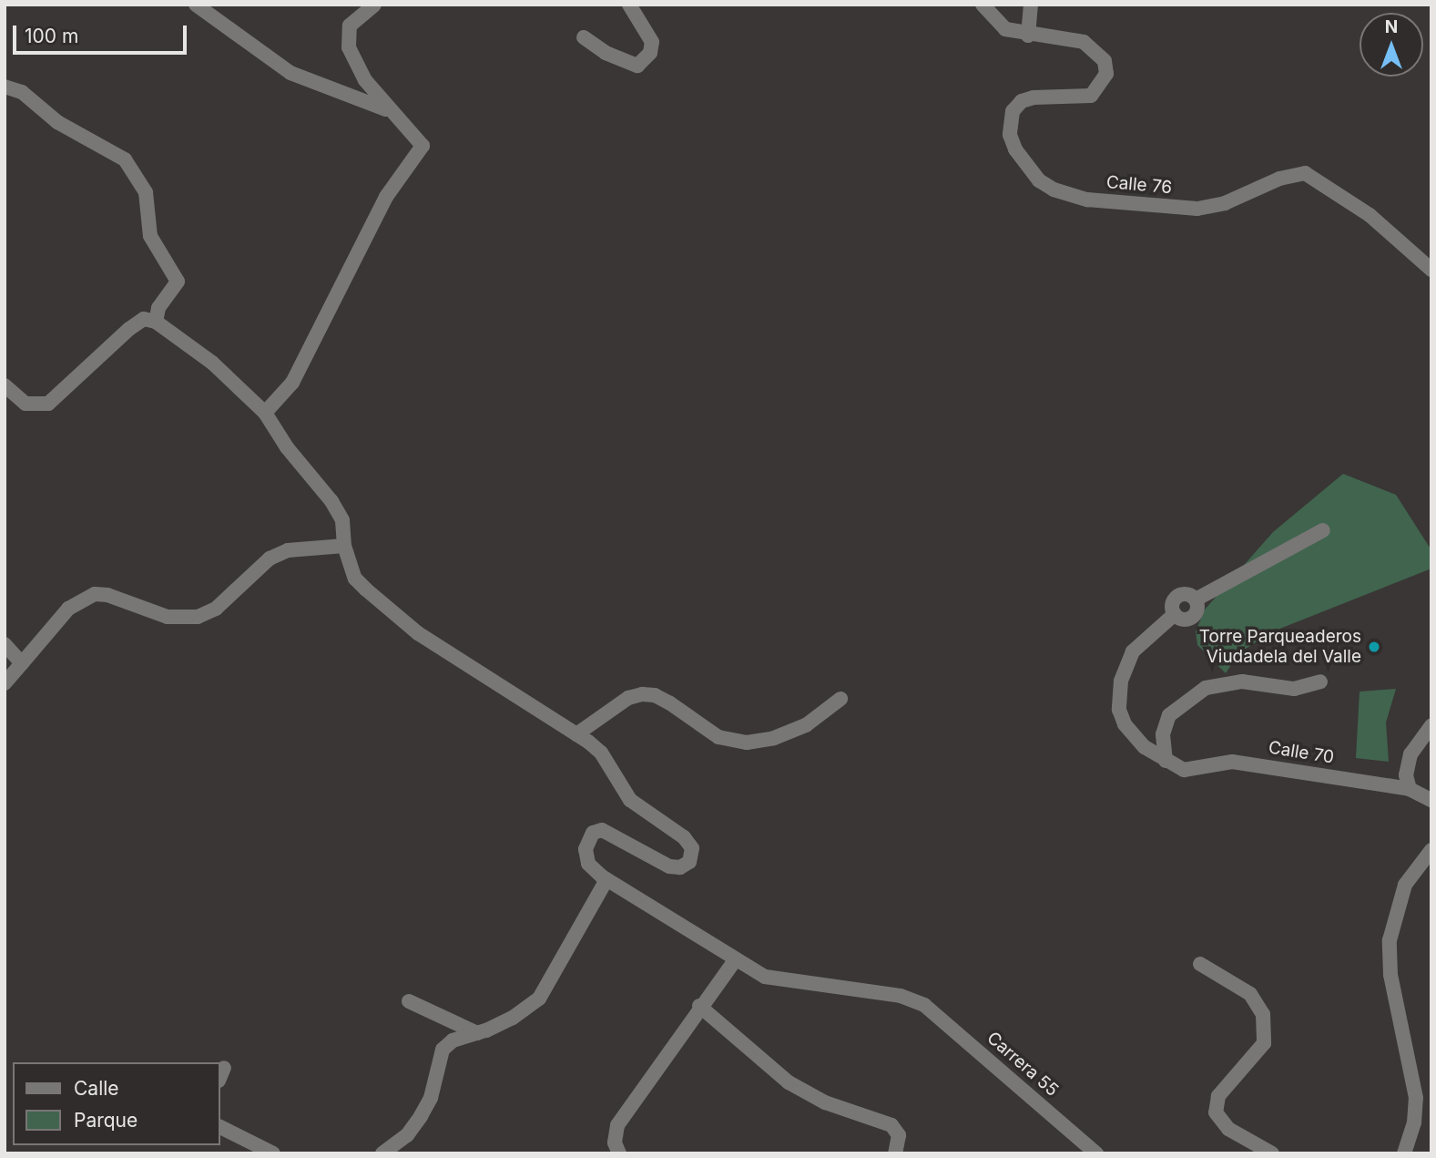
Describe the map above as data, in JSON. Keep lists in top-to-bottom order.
{
  "streets": {
    "street": ["Calle 76", "Calle 70", "Carrera 55"]
  },
  "places": ["Torre Parqueaderos Viudadela del Valle"],
  "legend": ["Calle", "Parque"],
  "scale_bar": "100 m",
  "north": "top"
}
